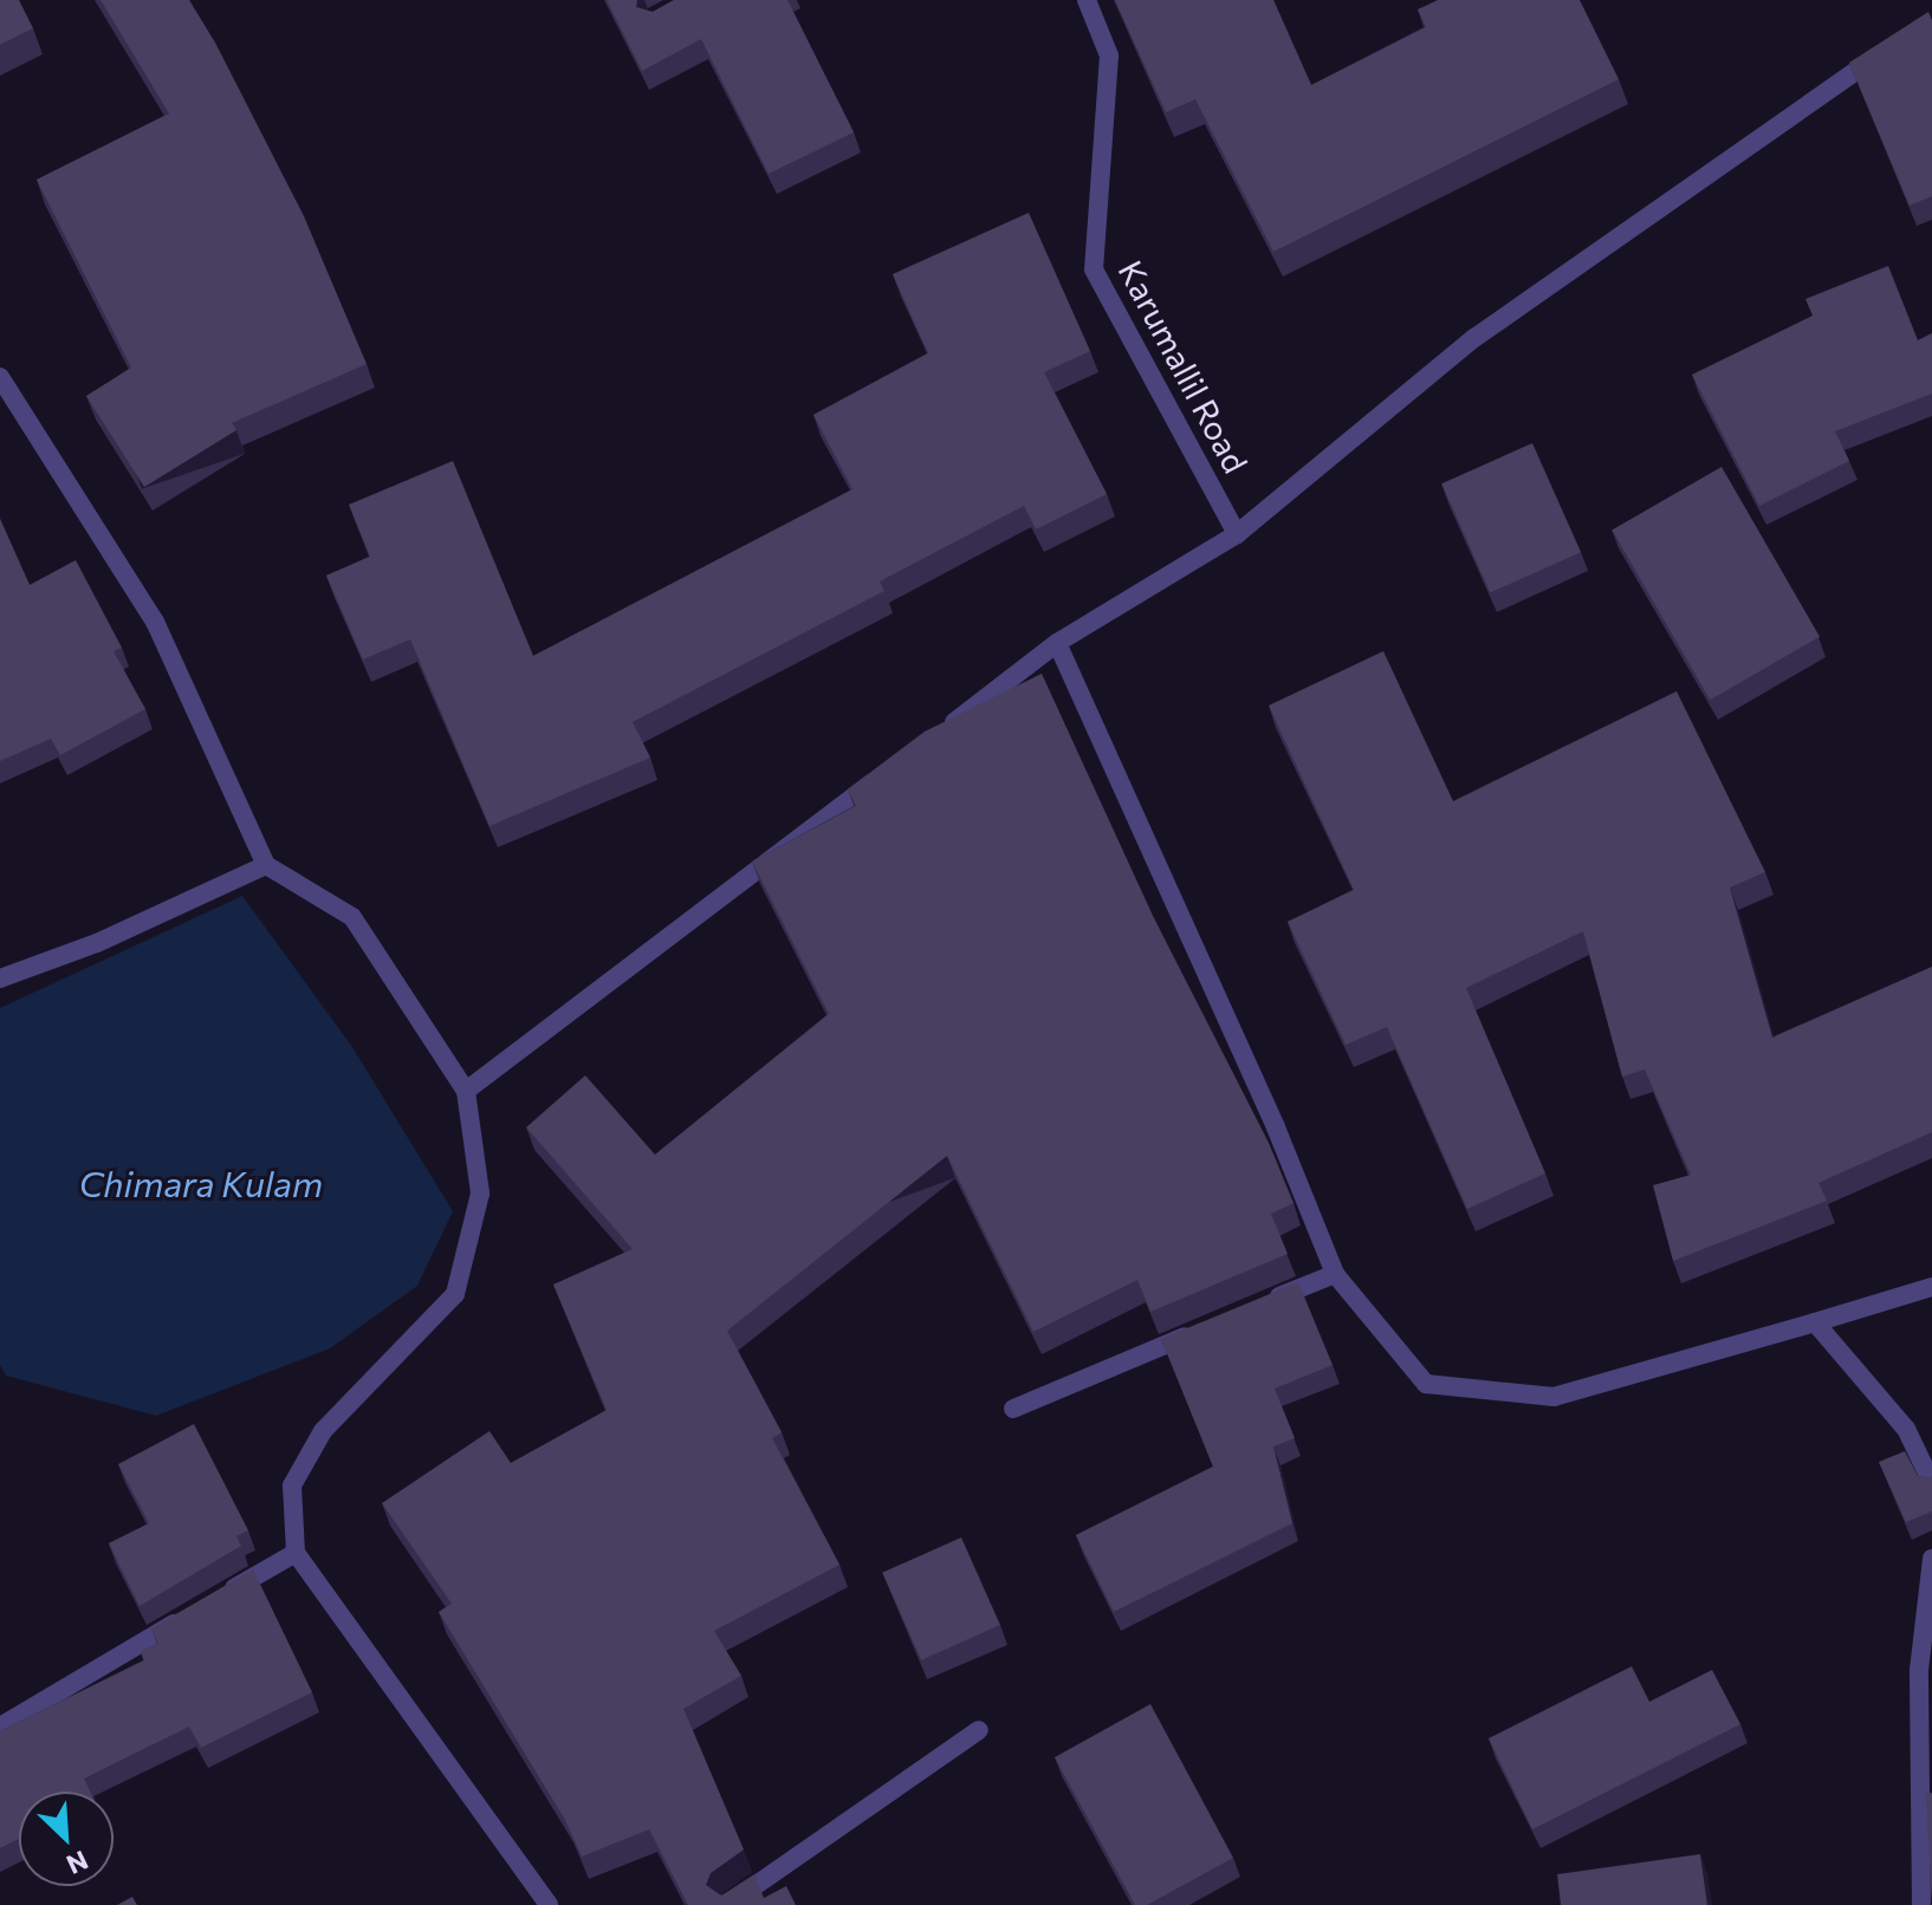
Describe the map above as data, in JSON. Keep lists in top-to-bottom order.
{
  "streets": {
    "street": ["Karumallil Road"]
  },
  "water": ["Chimara Kulam"],
  "north": "bottom right"
}
